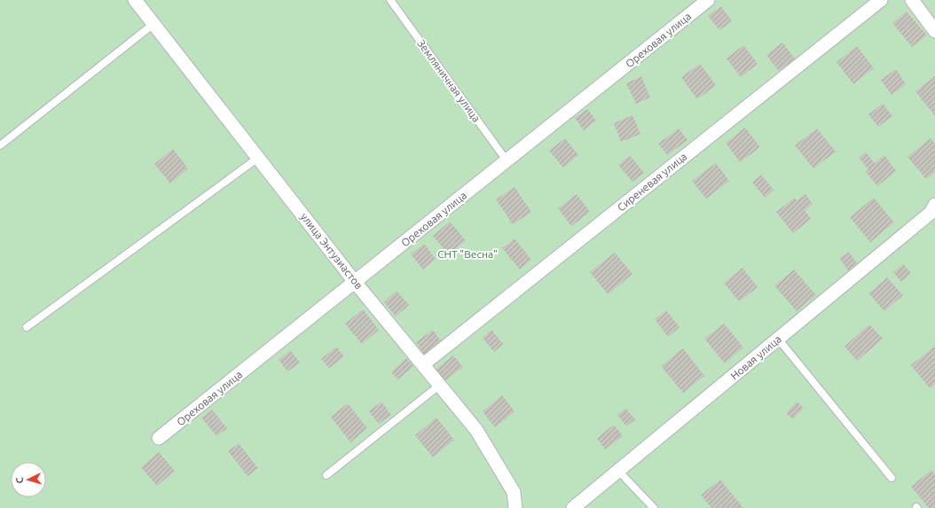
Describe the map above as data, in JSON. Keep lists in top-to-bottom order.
{
  "streets": {
    "street": [
      "Ореховая улица",
      "Сиреневая улица",
      "улица Энтузиастов",
      "Новая улица"
    ],
    "lane": ["Земляничная улица"]
  },
  "crossings": [
    ["Ореховая улица", "Земляничная улица"],
    ["Ореховая улица", "улица Энтузиастов"],
    ["Сиреневая улица", "улица Энтузиастов"]
  ],
  "parks": ["СНТ \"Весна\""],
  "north": "left"
}
